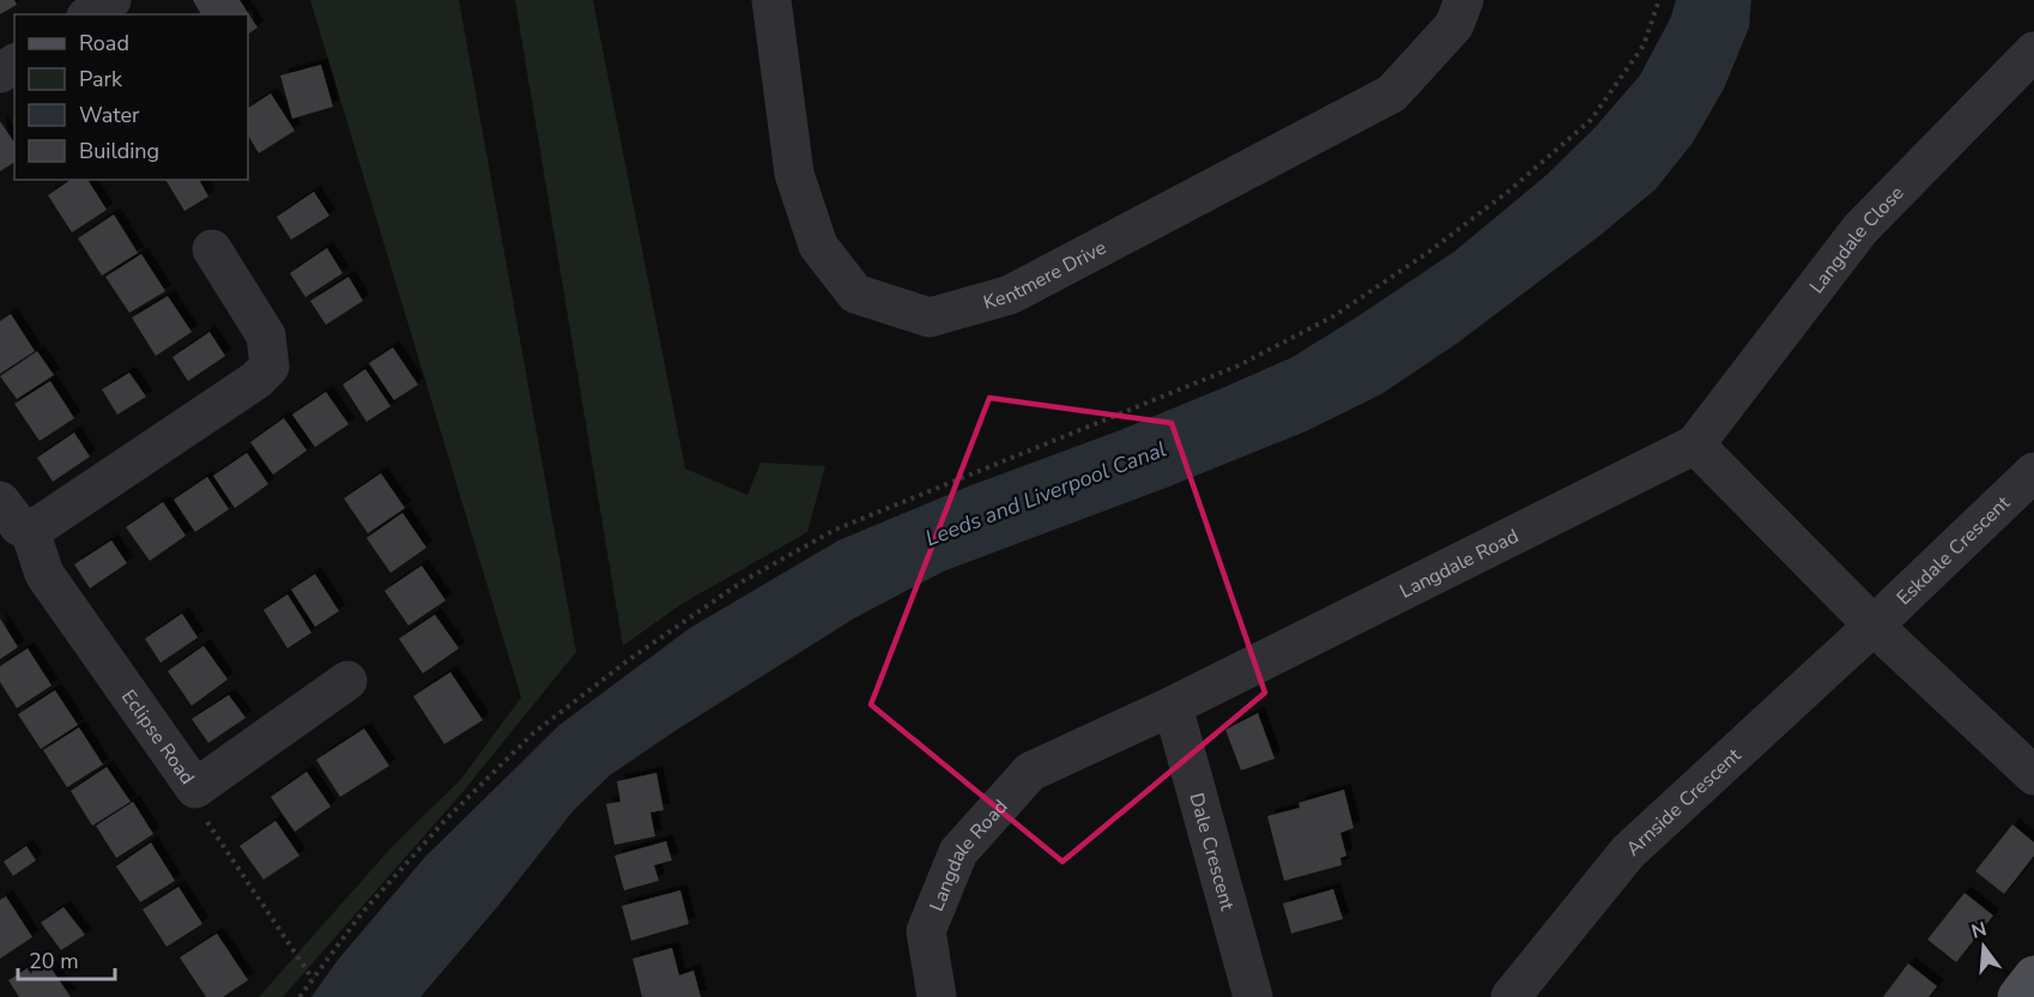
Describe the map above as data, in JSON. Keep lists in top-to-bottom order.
{
  "streets": {
    "street": [
      "Langdale Close",
      "Kentmere Drive",
      "Eskdale Crescent",
      "Langdale Road",
      "Eclipse Road",
      "Arnside Crescent",
      "Dale Crescent"
    ]
  },
  "crossings": [
    ["Langdale Close", "Langdale Road"],
    ["Eskdale Crescent", "Arnside Crescent"],
    ["Langdale Road", "Dale Crescent"]
  ],
  "water": ["Leeds and Liverpool Canal"],
  "legend": [
    "Road",
    "Park",
    "Water",
    "Building"
  ],
  "scale_bar": "20 m",
  "north": "top"
}
